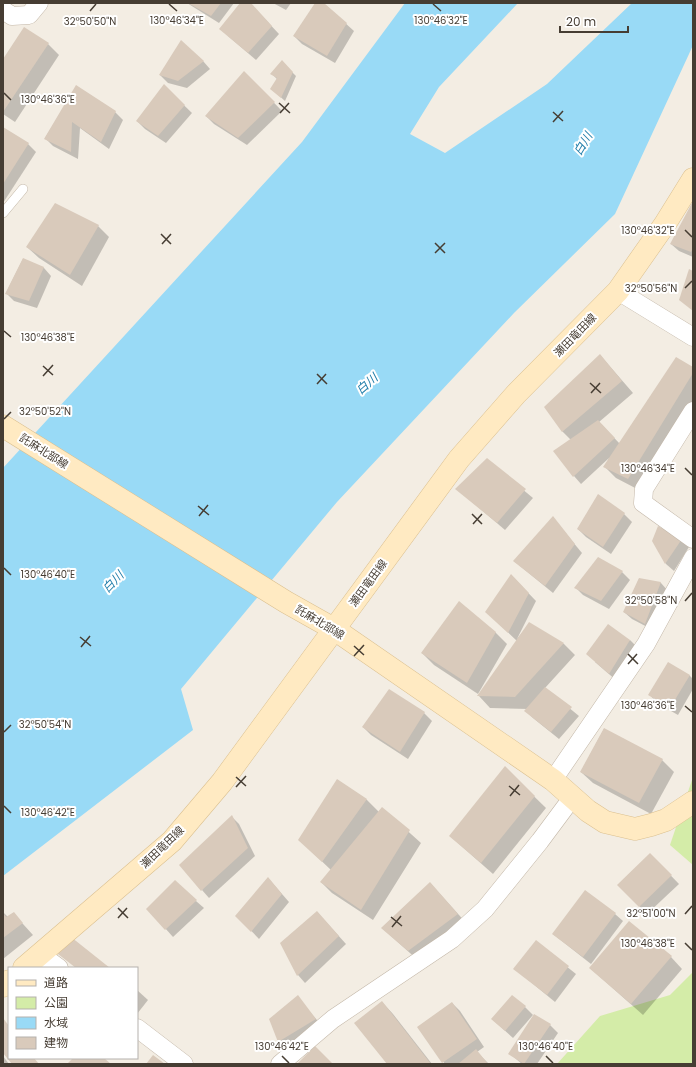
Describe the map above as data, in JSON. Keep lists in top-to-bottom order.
{
  "streets": {
    "main road": ["瀬田竜田線", "託麻北部線"]
  },
  "crossings": [
    ["瀬田竜田線", "託麻北部線"]
  ],
  "water": ["白川"],
  "legend": [
    "道路",
    "公園",
    "水域",
    "建物"
  ],
  "scale_bar": "20 m",
  "coordinates": [
    "130°46'34\"E",
    "130°46'32\"E",
    "32°50'50\"N",
    "130°46'36\"E",
    "32°50'56\"N",
    "130°46'38\"E",
    "32°50'52\"N",
    "130°46'40\"E",
    "32°50'58\"N",
    "32°50'54\"N",
    "130°46'42\"E",
    "32°51'00\"N"
  ]
}
